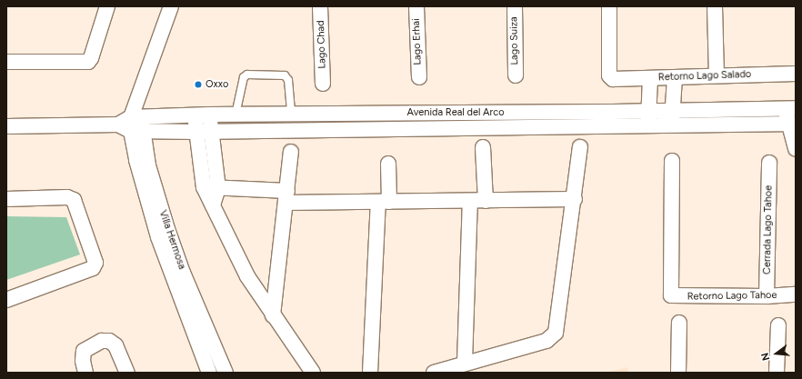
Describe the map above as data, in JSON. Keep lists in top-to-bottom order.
{
  "streets": {
    "street": [
      "Lago Suiza",
      "Lago Erhai",
      "Lago Chad",
      "Retorno Lago Salado",
      "Avenida Real del Arco",
      "Cerrada Lago Tahoe",
      "Villa Hermosa",
      "Retorno Lago Tahoe"
    ]
  },
  "crossings": [
    ["Avenida Real del Arco", "Villa Hermosa"],
    ["Cerrada Lago Tahoe", "Retorno Lago Tahoe"]
  ],
  "places": ["Oxxo"],
  "north": "left"
}
